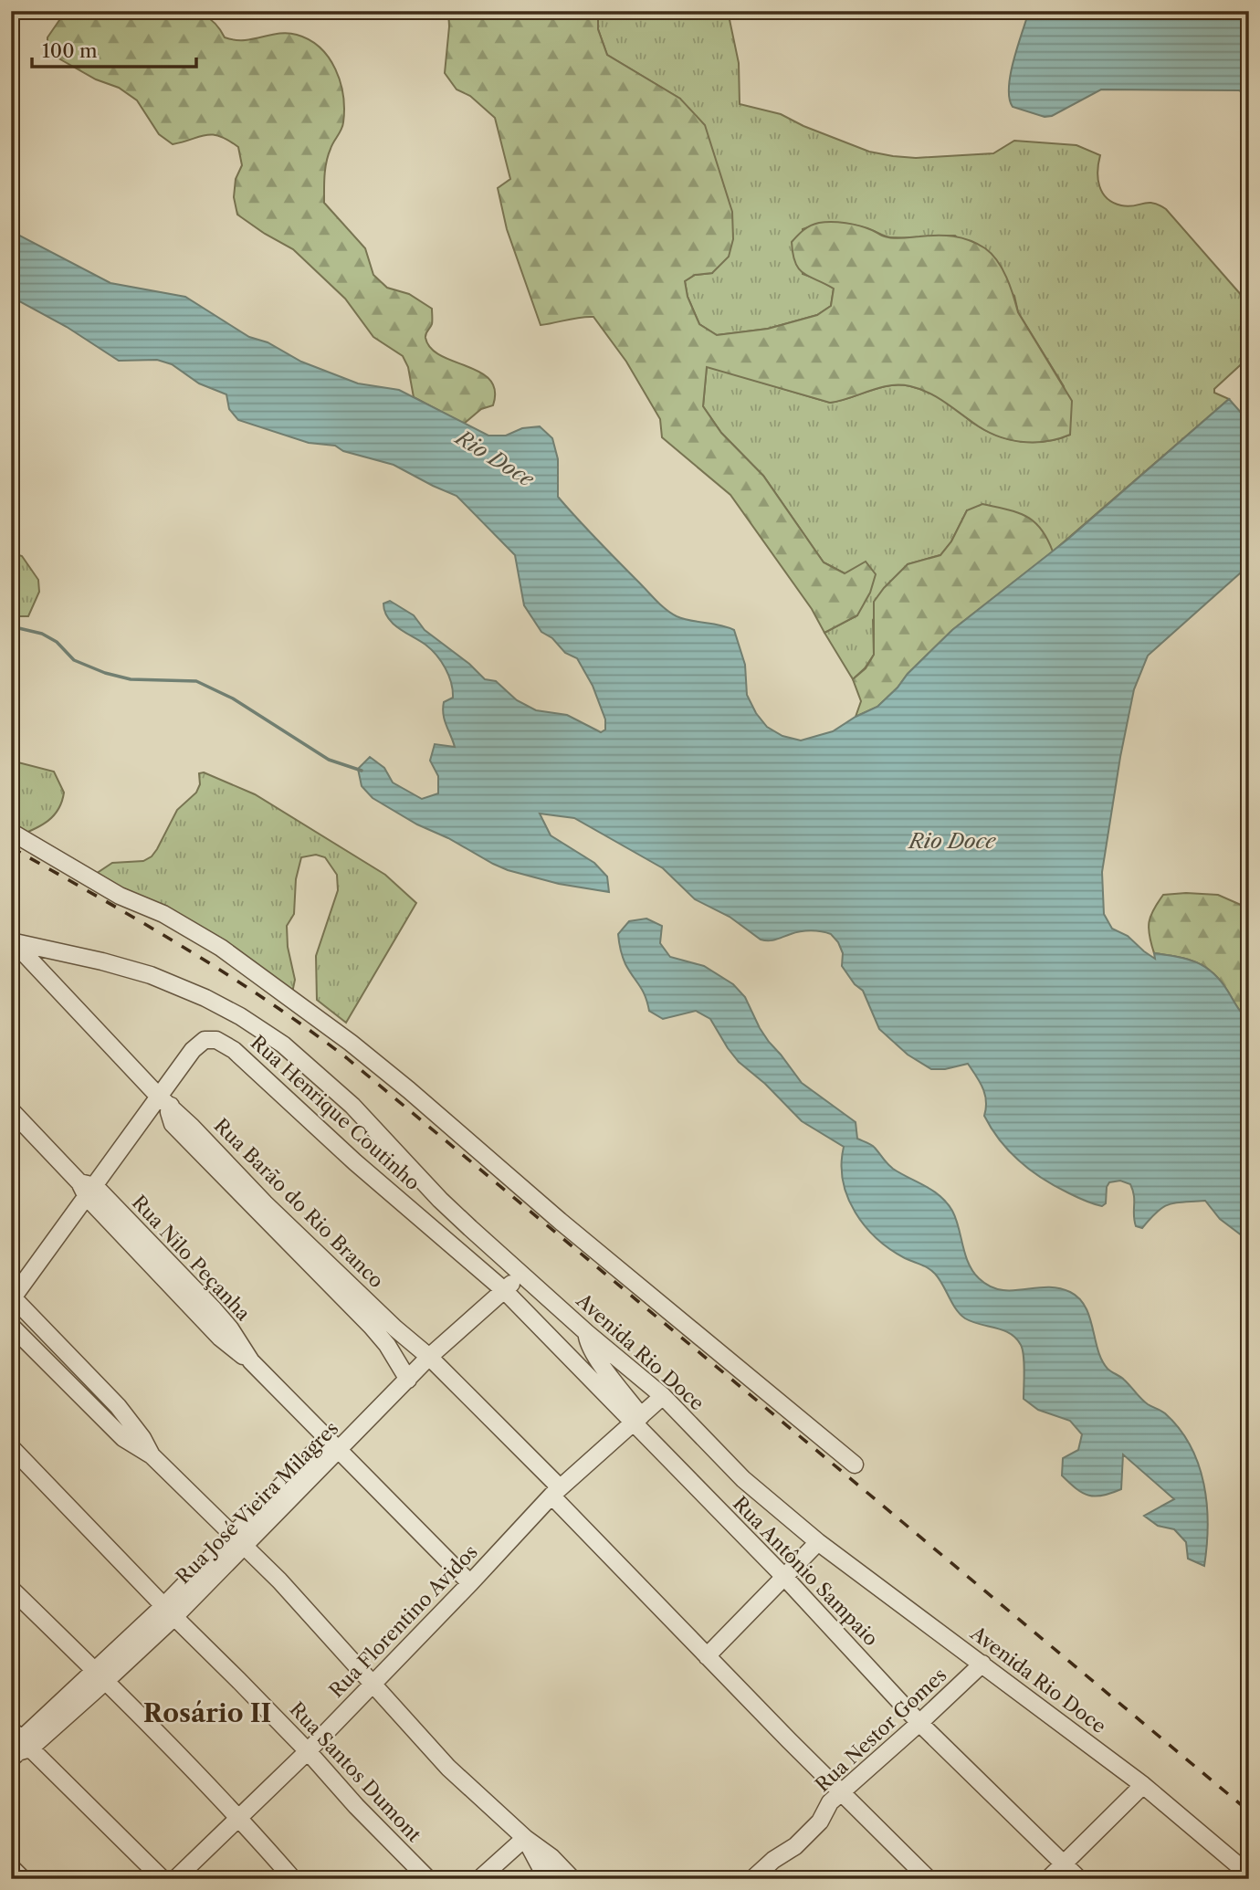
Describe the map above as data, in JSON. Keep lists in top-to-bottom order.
{
  "streets": {
    "street": [
      "Rua Henrique Coutinho",
      "Rua Barão do Rio Branco",
      "Rua Nilo Peçanha",
      "Avenida Rio Doce",
      "Rua José Vieira Milagres",
      "Rua Antônio Sampaio",
      "Rua Florentino Avidos",
      "Rua Nestor Gomes",
      "Rua Santos Dumont"
    ]
  },
  "crossings": [
    ["Rua Henrique Coutinho", "Rua Barão do Rio Branco"],
    ["Rua Henrique Coutinho", "Rua Nilo Peçanha"],
    ["Rua Henrique Coutinho", "Rua José Vieira Milagres"],
    ["Rua Henrique Coutinho", "Rua Antônio Sampaio"],
    ["Rua Barão do Rio Branco", "Avenida Rio Doce"],
    ["Rua Barão do Rio Branco", "Rua José Vieira Milagres"],
    ["Rua Barão do Rio Branco", "Rua Florentino Avidos"],
    ["Rua Nilo Peçanha", "Rua José Vieira Milagres"],
    ["Rua Nilo Peçanha", "Rua Florentino Avidos"],
    ["Avenida Rio Doce", "Rua José Vieira Milagres"],
    ["Avenida Rio Doce", "Rua Florentino Avidos"],
    ["Avenida Rio Doce", "Rua Nestor Gomes"],
    ["Rua José Vieira Milagres", "Rua Antônio Sampaio"],
    ["Rua Antônio Sampaio", "Rua Florentino Avidos"],
    ["Rua Antônio Sampaio", "Rua Nestor Gomes"],
    ["Rua Florentino Avidos", "Rua Santos Dumont"]
  ],
  "districts": ["Rosário II"],
  "water": ["Rio Doce"],
  "scale_bar": "100 m"
}
